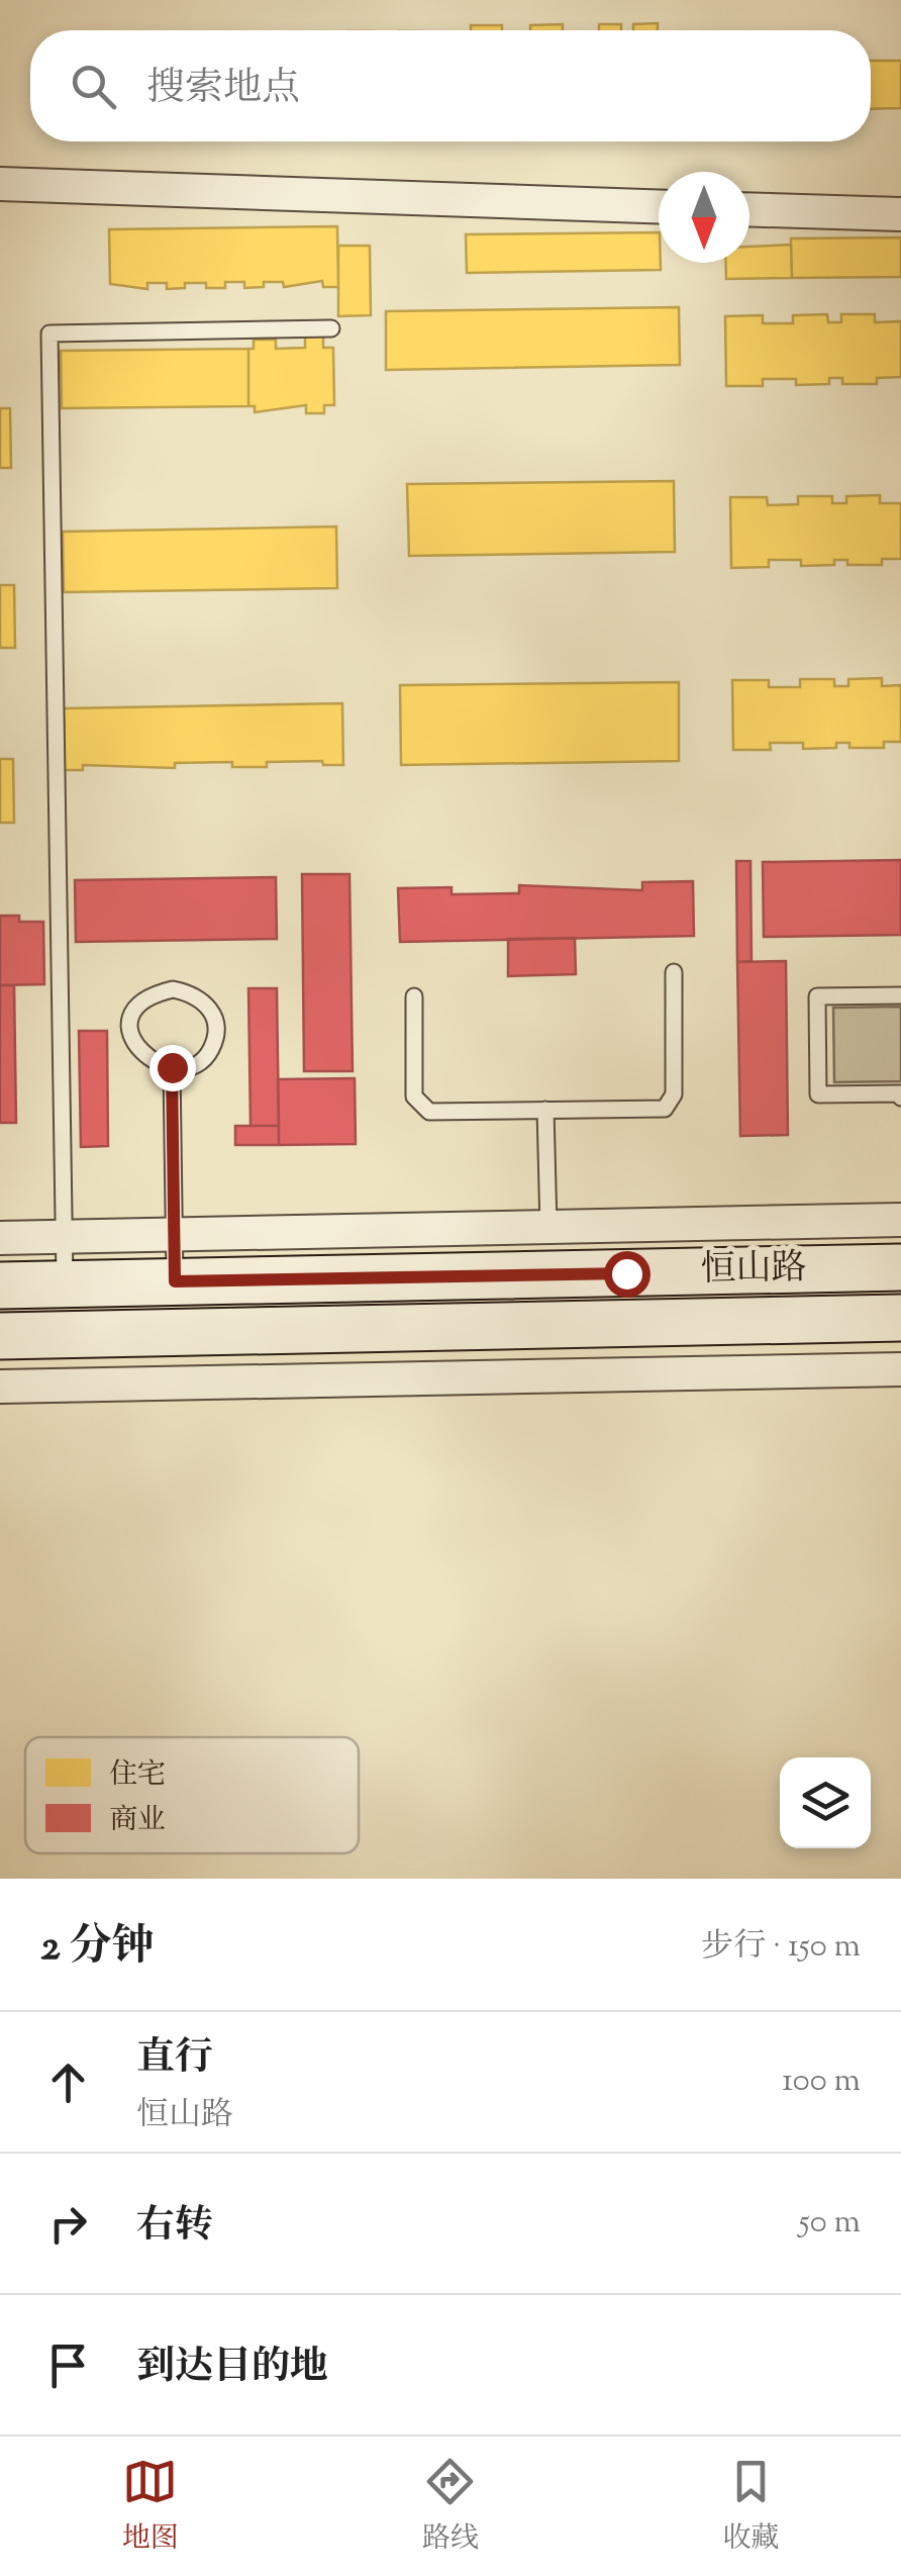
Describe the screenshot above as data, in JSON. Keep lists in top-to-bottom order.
{
  "streets": {
    "main road": ["恒山路"]
  },
  "legend": ["住宅", "商业"],
  "north": "bottom",
  "page": {
    "search": "搜索地点",
    "heading": ["2 分钟", "步行 · 150 m"],
    "list": [
      ["直行", "恒山路", "100 m"],
      ["右转", "50 m"],
      "到达目的地"
    ],
    "nav": ["地图", "路线", "收藏"]
  }
}
